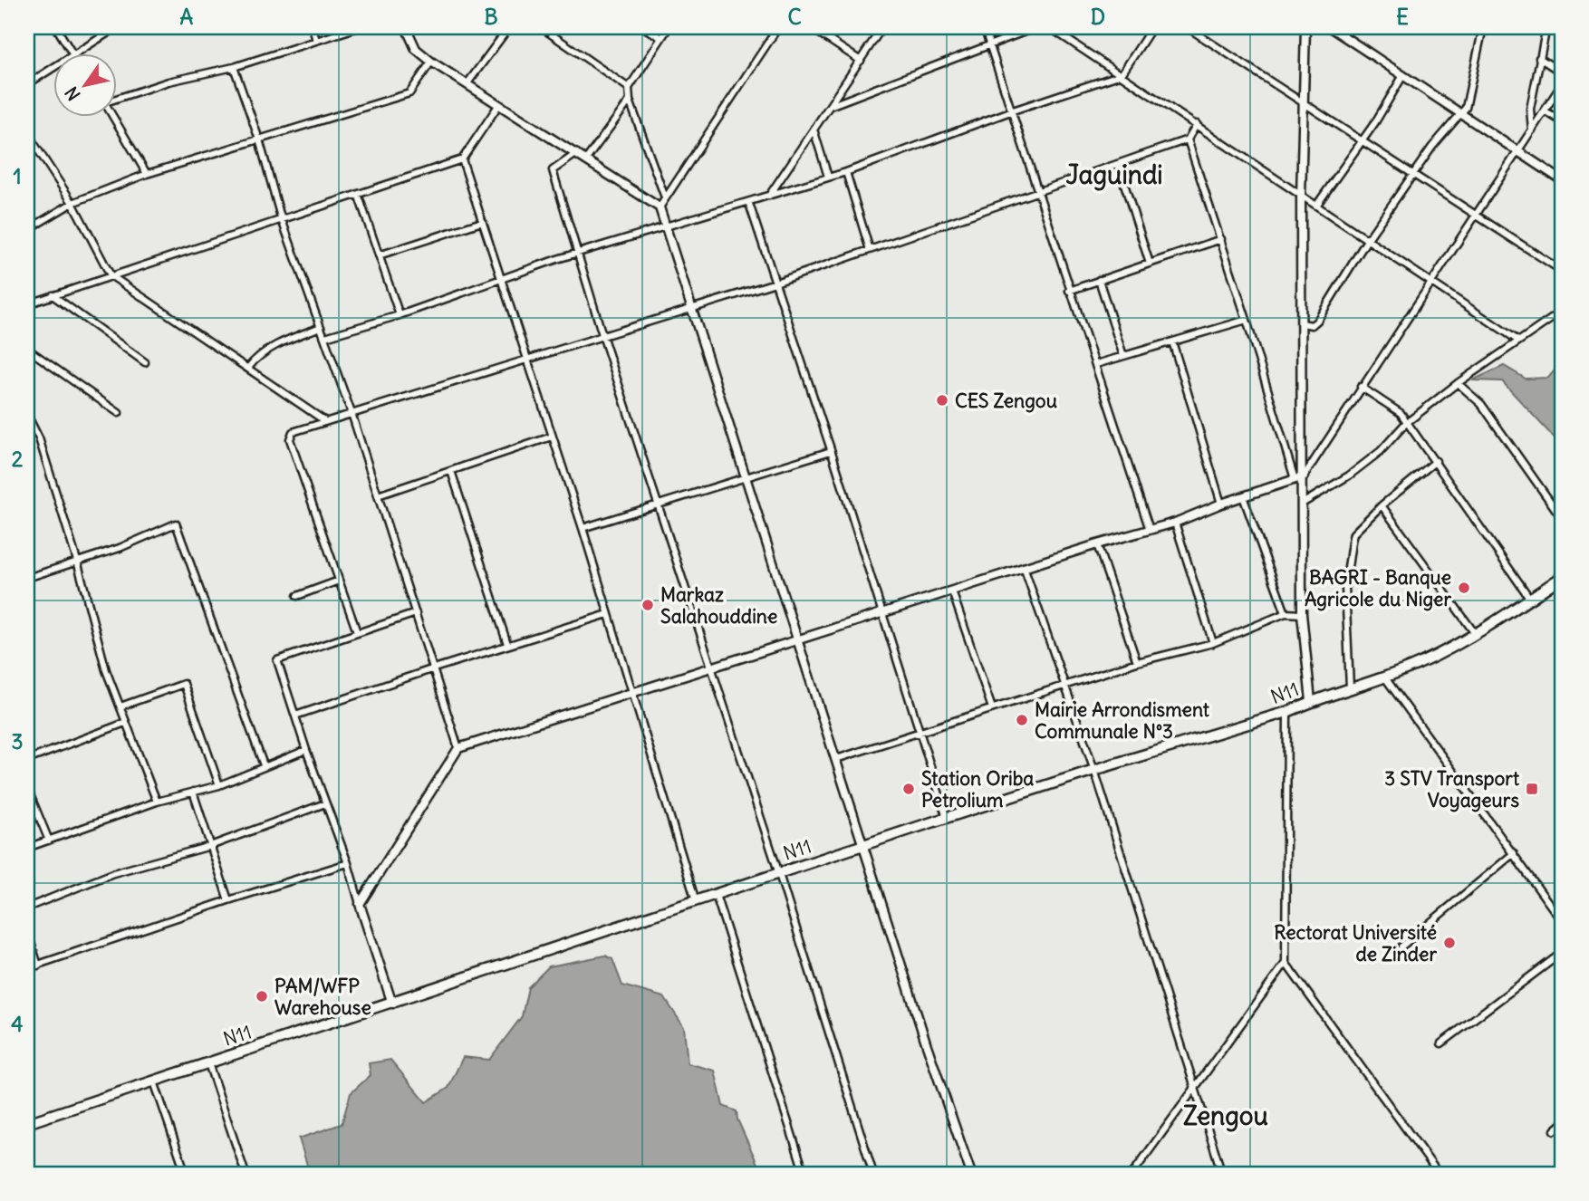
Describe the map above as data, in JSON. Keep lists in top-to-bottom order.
{
  "streets": {
    "main road": ["N11"]
  },
  "districts": ["Jaguindi", "Zengou"],
  "places": {
    "other": [
      "CES Zengou",
      "BAGRI - Banque Agricole du Niger",
      "Markaz Salahouddine",
      "Mairie Arrondisment Communale N°3",
      "Station Oriba Petrolium",
      "Rectorat Université de Zinder",
      "PAM/WFP Warehouse"
    ],
    "transit": ["3 STV Transport Voyageurs"]
  },
  "north": "bottom left",
  "grid": {
    "columns": [
      "A",
      "B",
      "C",
      "D",
      "E"
    ],
    "rows": [
      "1",
      "2",
      "3",
      "4"
    ]
  }
}
